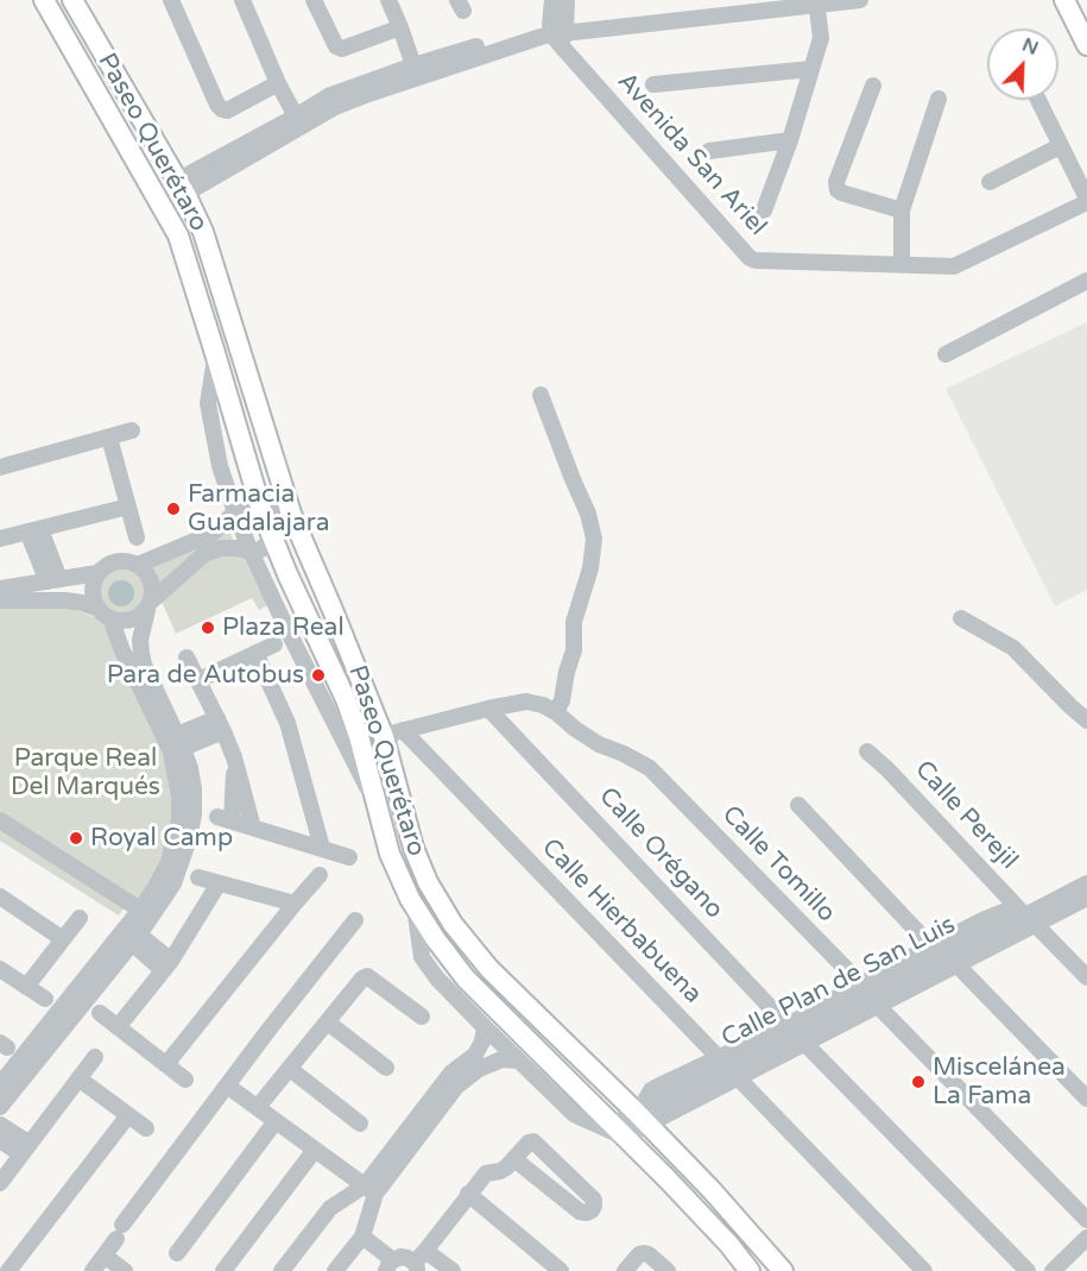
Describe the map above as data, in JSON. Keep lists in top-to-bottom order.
{
  "streets": {
    "main road": ["Paseo Querétaro"],
    "street": [
      "Avenida San Ariel",
      "Calle Perejil",
      "Calle Orégano",
      "Calle Tomillo",
      "Calle Hierbabuena",
      "Calle Plan de San Luis"
    ]
  },
  "crossings": [
    ["Paseo Querétaro", "Calle Plan de San Luis"],
    ["Calle Perejil", "Calle Plan de San Luis"],
    ["Calle Orégano", "Calle Plan de San Luis"],
    ["Calle Tomillo", "Calle Plan de San Luis"],
    ["Calle Hierbabuena", "Calle Plan de San Luis"]
  ],
  "parks": ["Parque Real Del Marqués"],
  "places": [
    "Farmacia Guadalajara",
    "Plaza Real",
    "Para de Autobus",
    "Royal Camp",
    "Miscelánea La Fama"
  ],
  "north": "top right"
}
